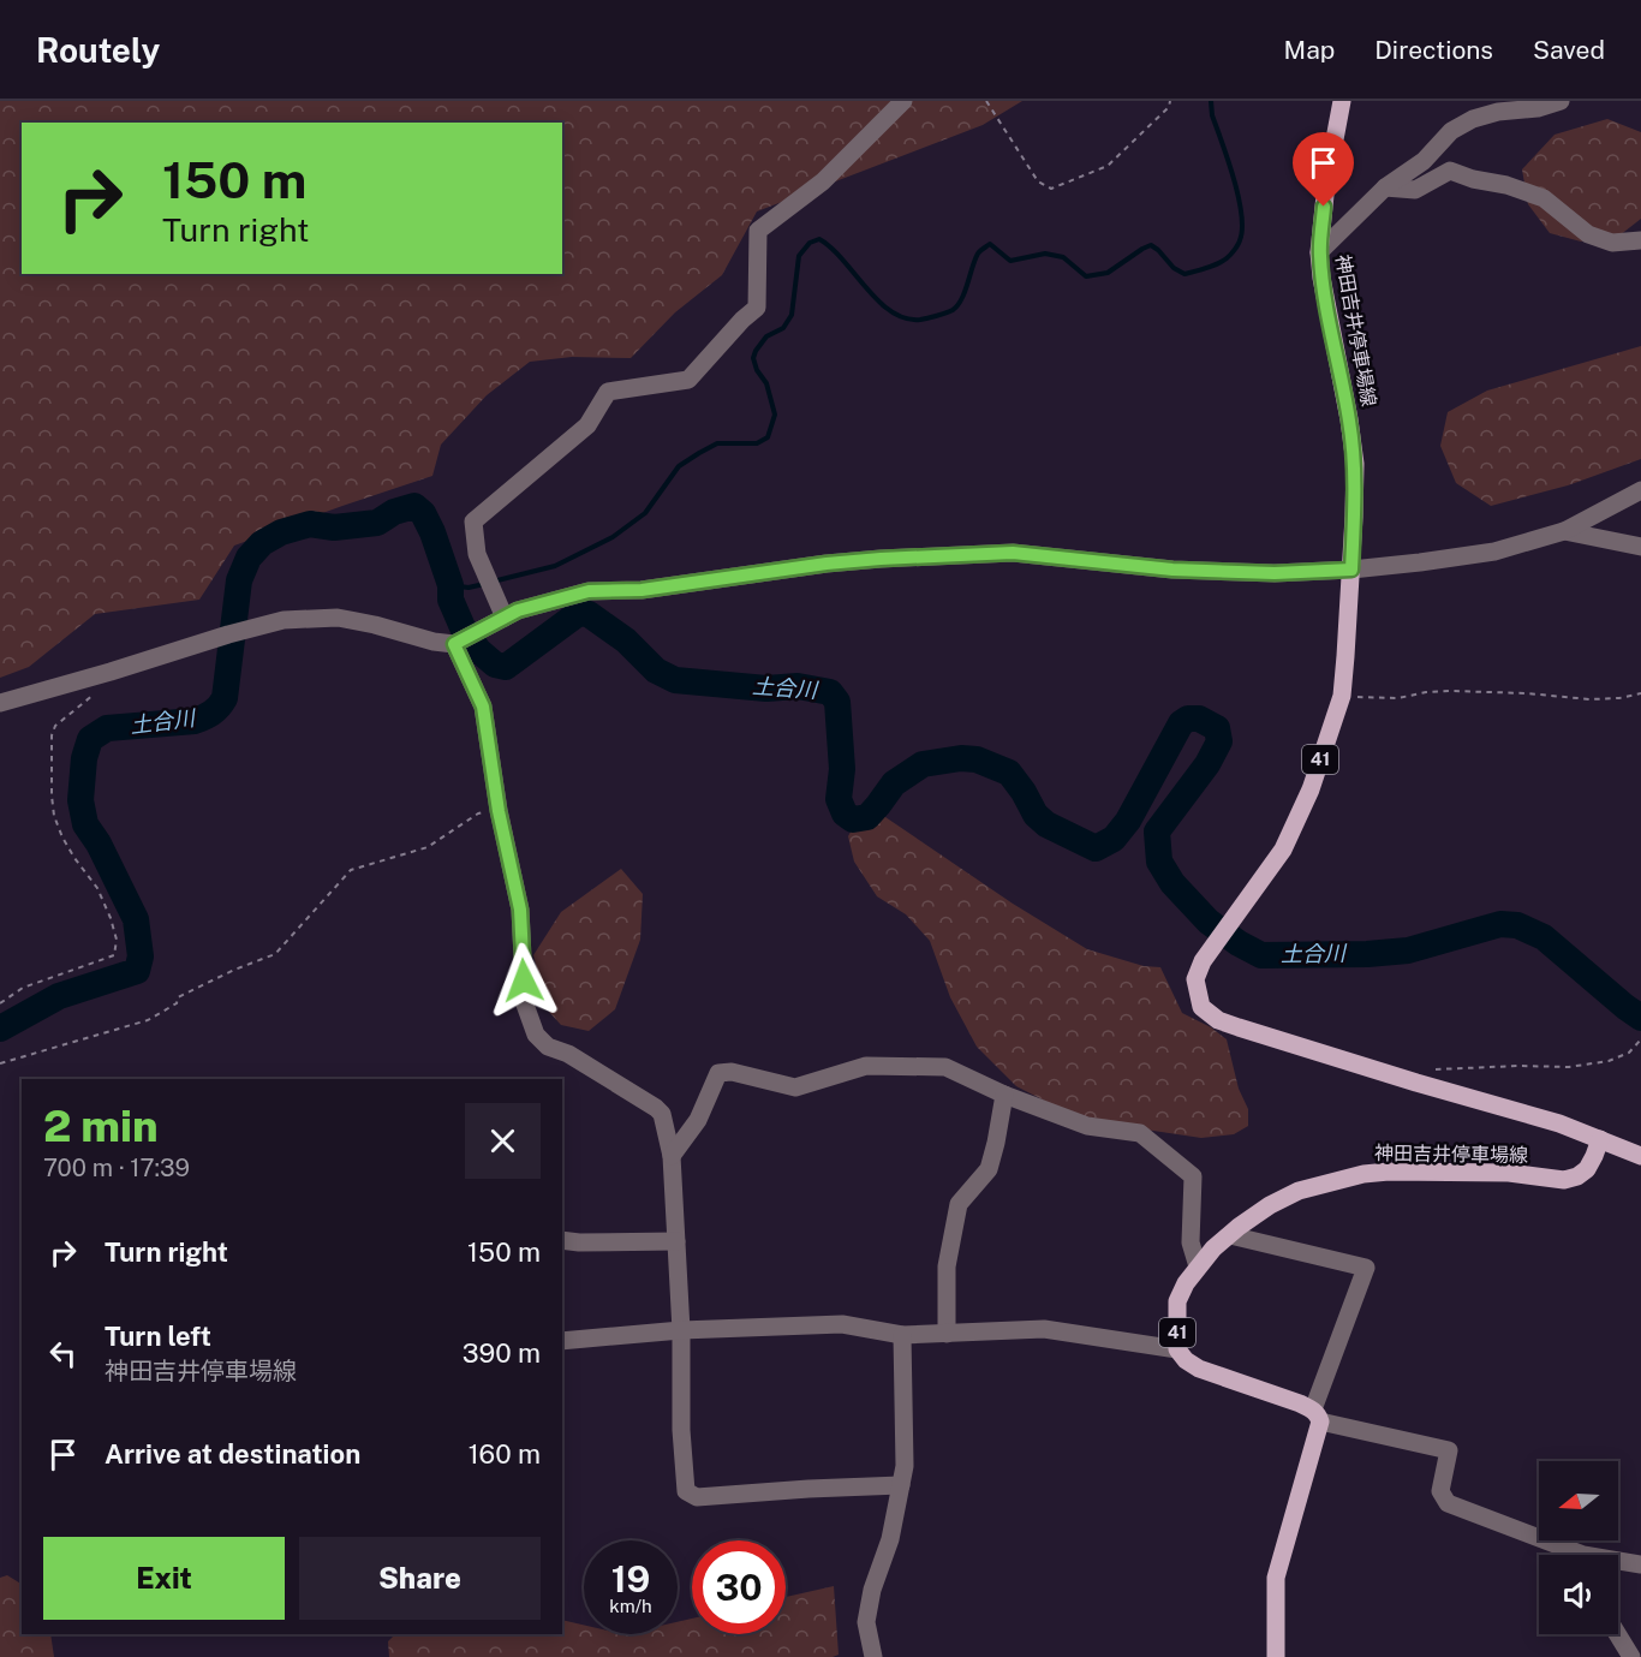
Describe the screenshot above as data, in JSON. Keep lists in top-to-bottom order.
{
  "streets": {
    "main road": ["神田吉井停車場線", "41"]
  },
  "crossings": [
    ["神田吉井停車場線", "41"]
  ],
  "water": ["土合川"],
  "north": "left",
  "page": {
    "header": "Routely",
    "nav": ["Map", "Directions", "Saved"],
    "turn": ["150 m", "Turn right"],
    "heading": ["2 min", "700 m · 17:39"],
    "list": [
      {
        "name": "Turn right",
        "value": "150 m"
      },
      {
        "name": "Turn left",
        "note": "神田吉井停車場線",
        "value": "390 m"
      },
      {
        "name": "Arrive at destination",
        "value": "160 m"
      }
    ],
    "buttons": ["Exit", "Share"],
    "speed": "19 km/h",
    "limit": "30"
  }
}
